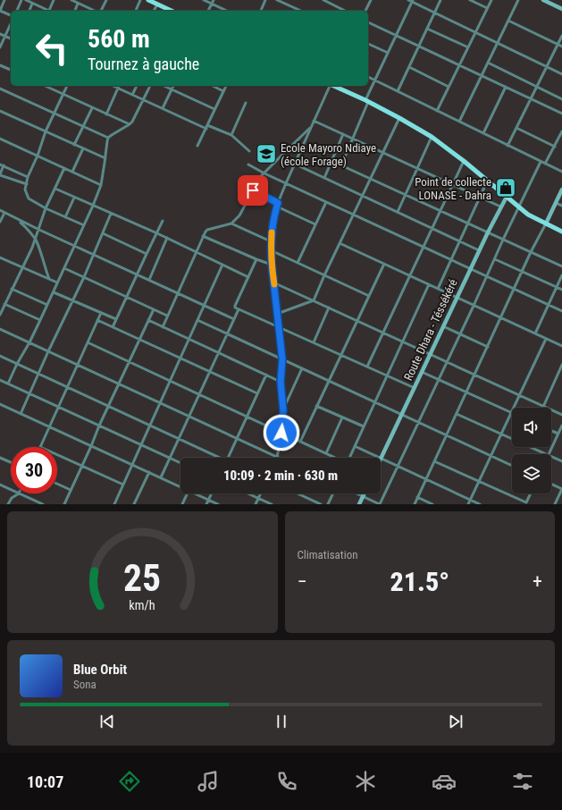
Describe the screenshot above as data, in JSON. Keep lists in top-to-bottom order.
{
  "streets": {
    "street": ["Route Dhara - Téssékéré"]
  },
  "places": {
    "school or university": ["Ecole Mayoro Ndiaye (école Forage)"],
    "shop": ["Point de collecte LONASE - Dahra"]
  },
  "page": {
    "turn": ["560 m", "Tournez à gauche"],
    "limit": "30",
    "trip": "10:09 · 2 min · 630 m",
    "tile": "Climatisation",
    "heat": ["−", "21.5°", "+"],
    "song": ["Blue Orbit", "Sona"],
    "tabs": "10:07",
    "gauge": ["25", "km/h"]
  }
}
